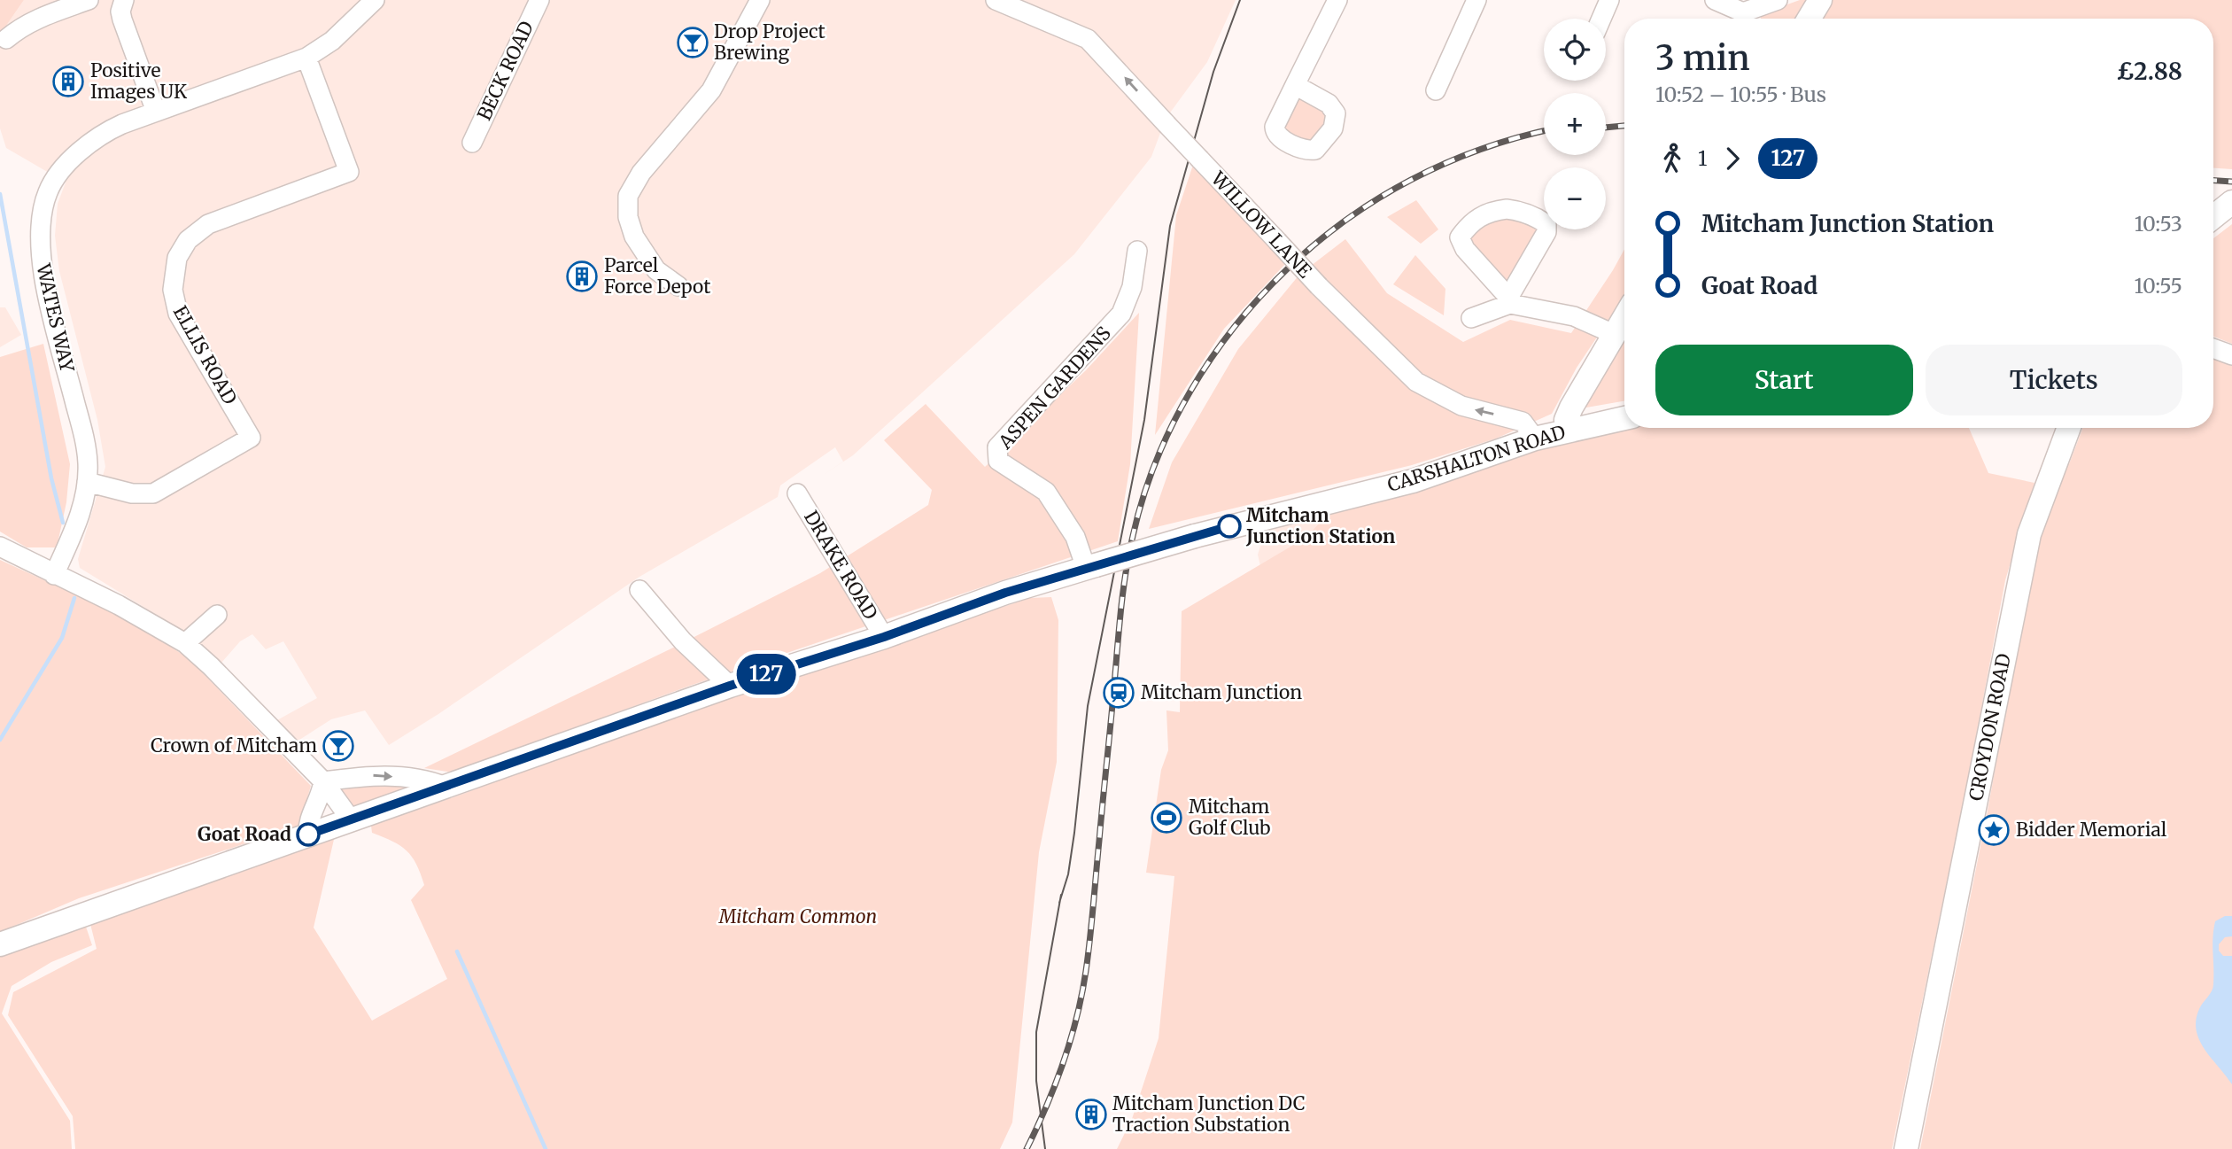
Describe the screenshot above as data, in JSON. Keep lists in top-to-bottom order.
{
  "streets": {
    "main road": ["CARSHALTON ROAD", "CROYDON ROAD"],
    "street": [
      "BECK ROAD",
      "WILLOW LANE",
      "WATES WAY",
      "ELLIS ROAD",
      "ASPEN GARDENS",
      "DRAKE ROAD"
    ]
  },
  "crossings": [
    ["WILLOW LANE", "CARSHALTON ROAD"],
    ["WATES WAY", "ELLIS ROAD"],
    ["ASPEN GARDENS", "CARSHALTON ROAD"],
    ["CARSHALTON ROAD", "DRAKE ROAD"]
  ],
  "one_way": ["WILLOW LANE"],
  "parks": ["Mitcham Common"],
  "places": {
    "bar": ["Drop Project Brewing", "Crown of Mitcham"],
    "building": ["Positive Images UK", "Parcel Force Depot", "Mitcham Junction DC Traction Substation"],
    "other": ["Mitcham Junction Station", "Goat Road"],
    "station": ["Mitcham Junction"],
    "sports": ["Mitcham Golf Club"],
    "place": ["Bidder Memorial"]
  },
  "lines": ["bus line 127"],
  "page": {
    "on_map": "127",
    "map_buttons": ["+", "−"],
    "heading": ["3 min", "10:52 – 10:55 · Bus", "£2.88"],
    "legs": ["1", "127"],
    "list": [
      {
        "name": "Mitcham Junction Station",
        "value": "10:53"
      },
      {
        "name": "Goat Road",
        "value": "10:55"
      }
    ],
    "buttons": ["Start", "Tickets"]
  }
}
